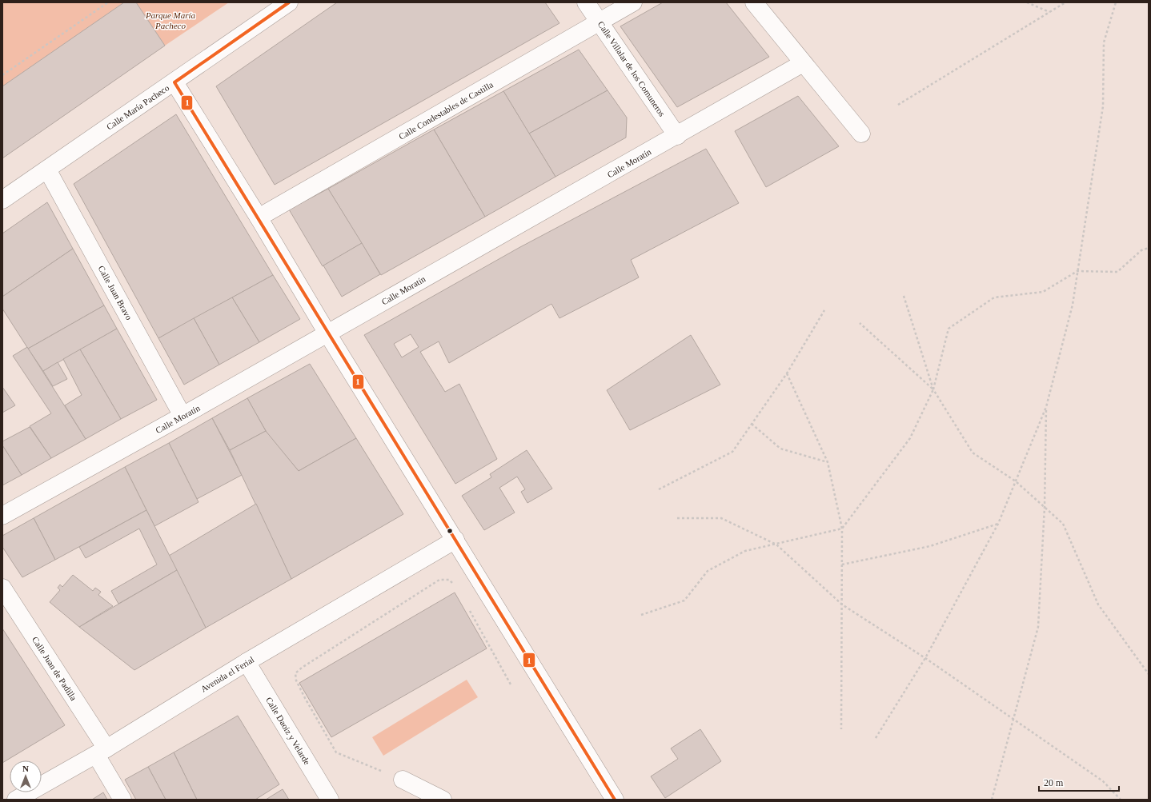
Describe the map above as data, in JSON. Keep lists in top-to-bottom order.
{
  "streets": {
    "street": [
      "Calle Villalar de los Comuneros",
      "Calle María Pacheco",
      "Calle Condestables de Castilla",
      "Calle Moratín",
      "Calle Juan Bravo",
      "Calle Juan de Padilla",
      "Avenida el Ferial",
      "Calle Daoiz y Velarde"
    ]
  },
  "crossings": [
    ["Calle Villalar de los Comuneros", "Calle Condestables de Castilla"],
    ["Calle Villalar de los Comuneros", "Calle Moratín"],
    ["Calle María Pacheco", "Calle Juan Bravo"],
    ["Calle Moratín", "Calle Juan Bravo"],
    ["Calle Juan de Padilla", "Avenida el Ferial"],
    ["Avenida el Ferial", "Calle Daoiz y Velarde"]
  ],
  "parks": ["Parque María Pacheco"],
  "lines": ["transit line 1"],
  "scale_bar": "20 m",
  "north": "top"
}
